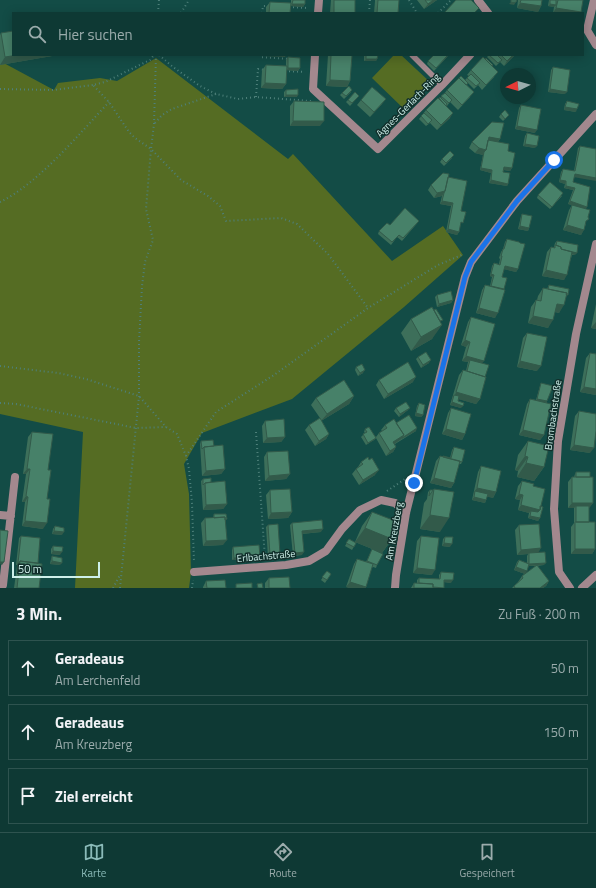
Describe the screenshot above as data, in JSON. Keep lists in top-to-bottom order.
{
  "streets": {
    "street": [
      "Agnes-Gerlach-Ring",
      "Brombachstraße",
      "Am Kreuzberg",
      "Erlbachstraße"
    ]
  },
  "crossings": [
    ["Am Kreuzberg", "Erlbachstraße"]
  ],
  "scale_bar": "50 m",
  "north": "left",
  "page": {
    "search": "Hier suchen",
    "scale": "50 m",
    "heading": ["3 Min.", "Zu Fuß · 200 m"],
    "list": [
      ["Geradeaus", "Am Lerchenfeld", "50 m"],
      ["Geradeaus", "Am Kreuzberg", "150 m"],
      "Ziel erreicht"
    ],
    "nav": ["Karte", "Route", "Gespeichert"]
  }
}
